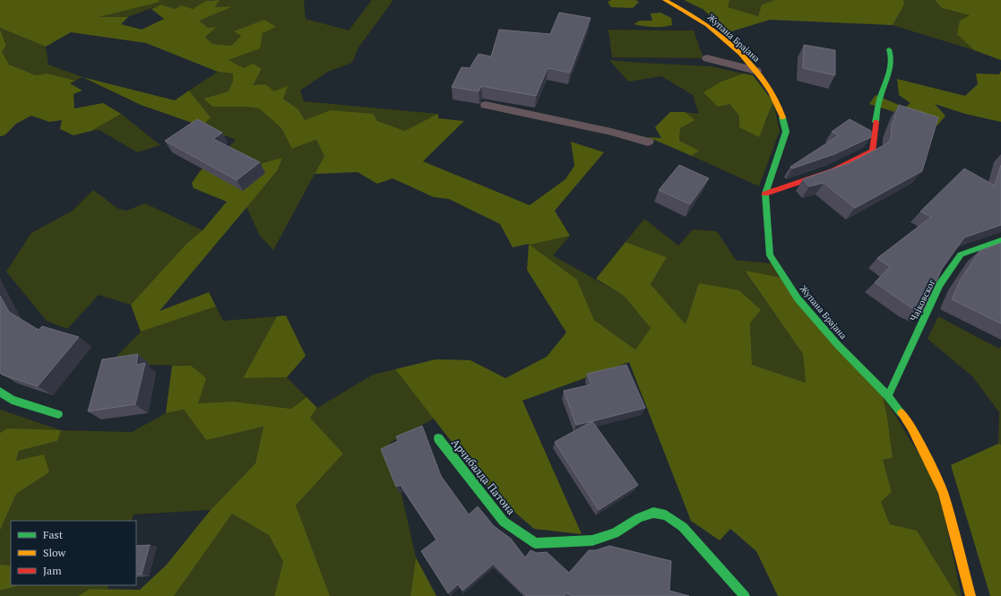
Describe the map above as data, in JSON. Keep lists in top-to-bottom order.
{
  "streets": {
    "street": ["Жупана Брајана", "Чајковског", "Арчибалда Патона"]
  },
  "crossings": [
    ["Жупана Брајана", "Чајковског"]
  ],
  "legend": ["Fast", "Slow", "Jam"]
}
